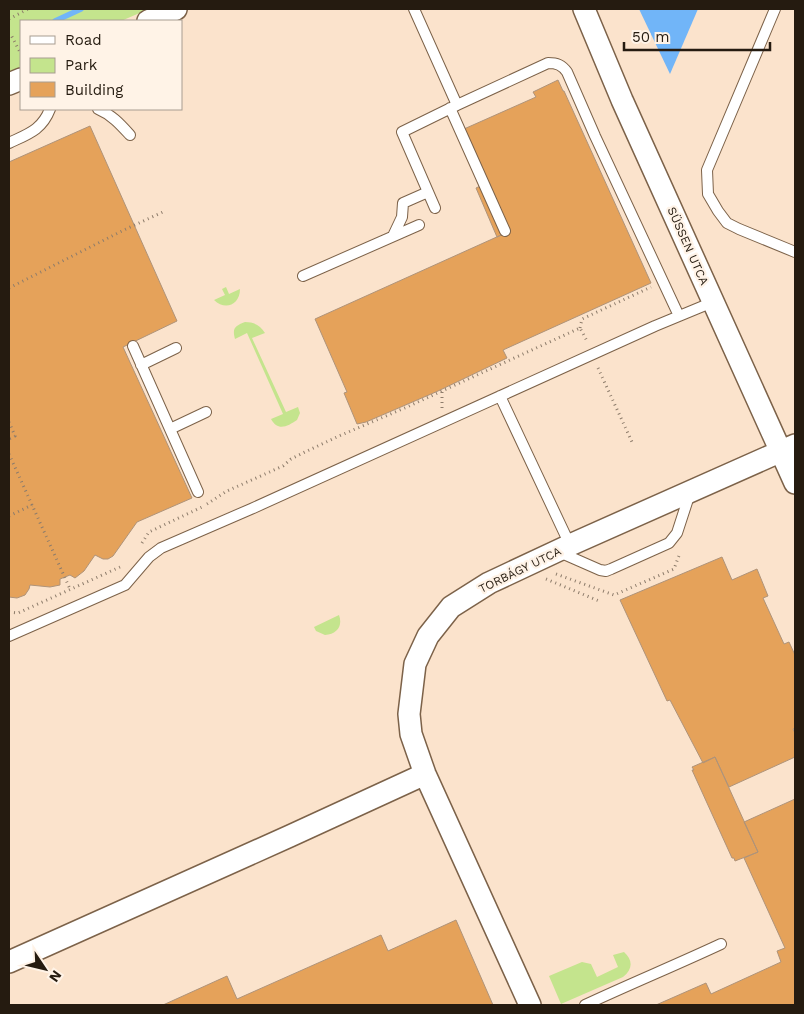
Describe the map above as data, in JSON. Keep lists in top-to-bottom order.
{
  "streets": {
    "street": ["SÜSSEN UTCA", "TORBÁGY UTCA"]
  },
  "crossings": [
    ["SÜSSEN UTCA", "TORBÁGY UTCA"]
  ],
  "legend": ["Road", "Park", "Building"],
  "scale_bar": "50 m",
  "north": "bottom right"
}
